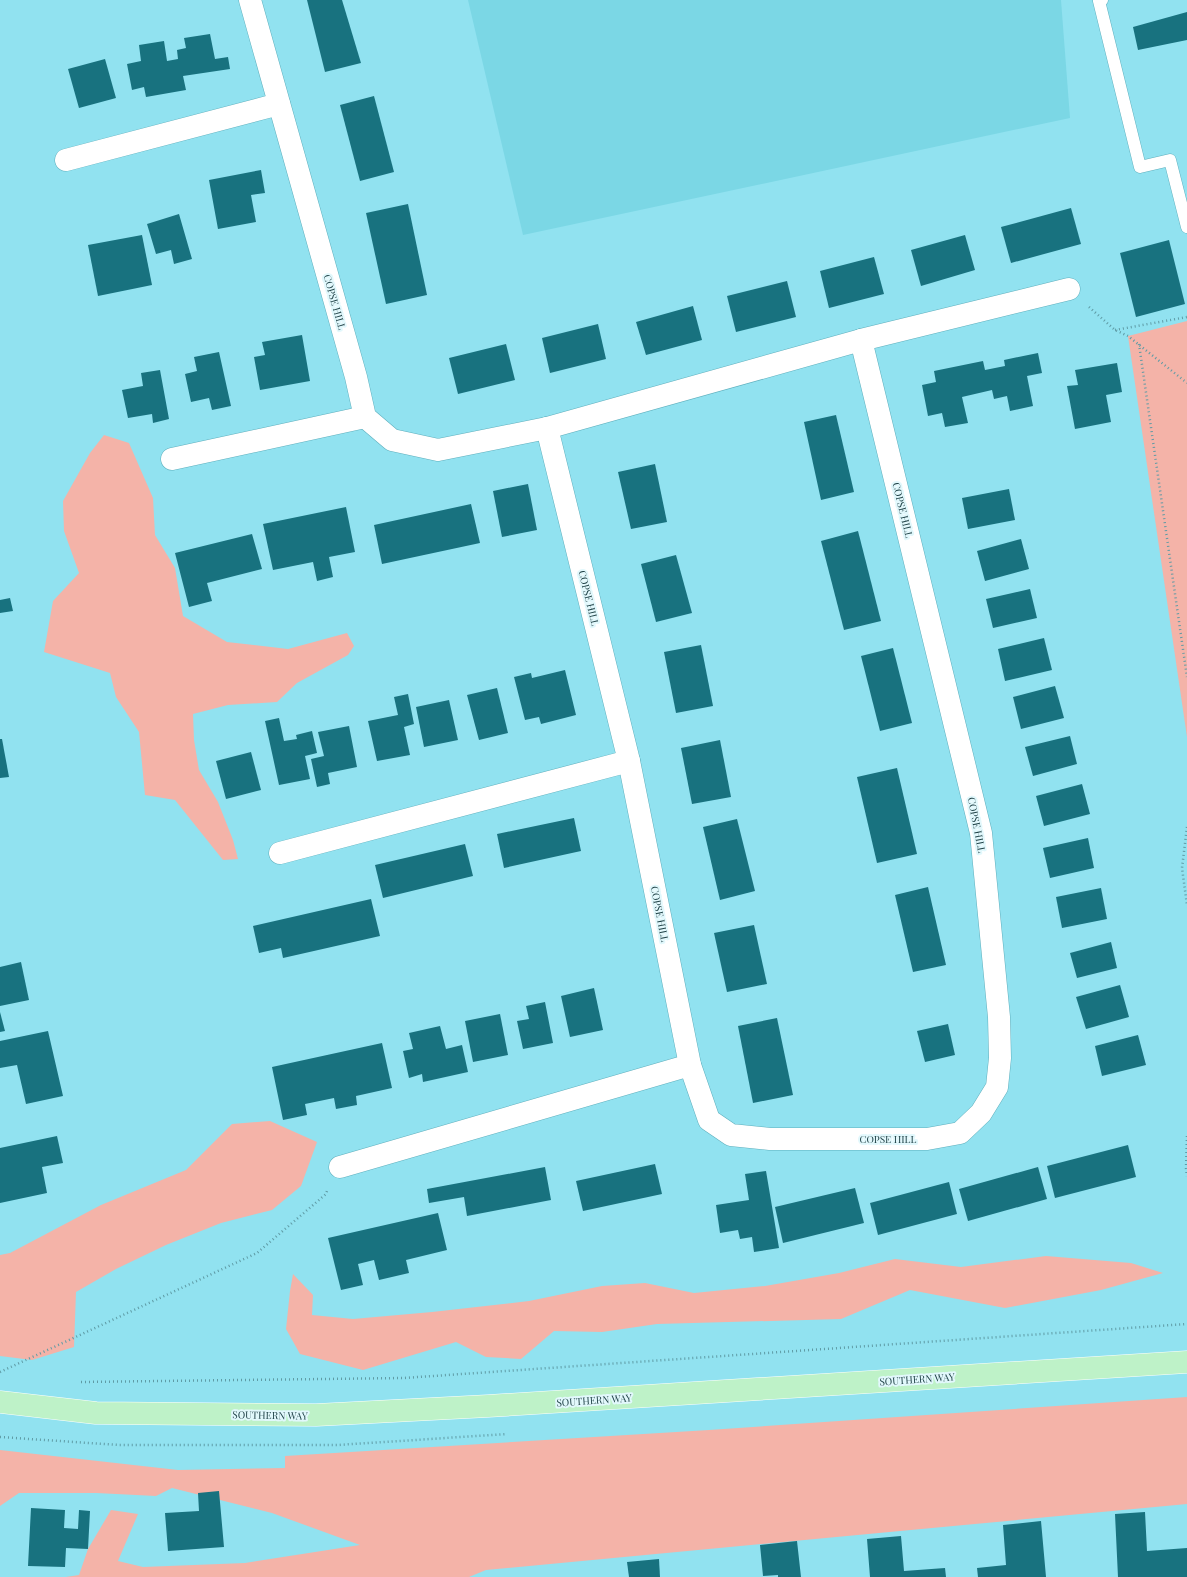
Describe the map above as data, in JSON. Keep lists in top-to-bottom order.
{
  "streets": {
    "main road": ["SOUTHERN WAY"],
    "street": ["COPSE HILL"]
  }
}
